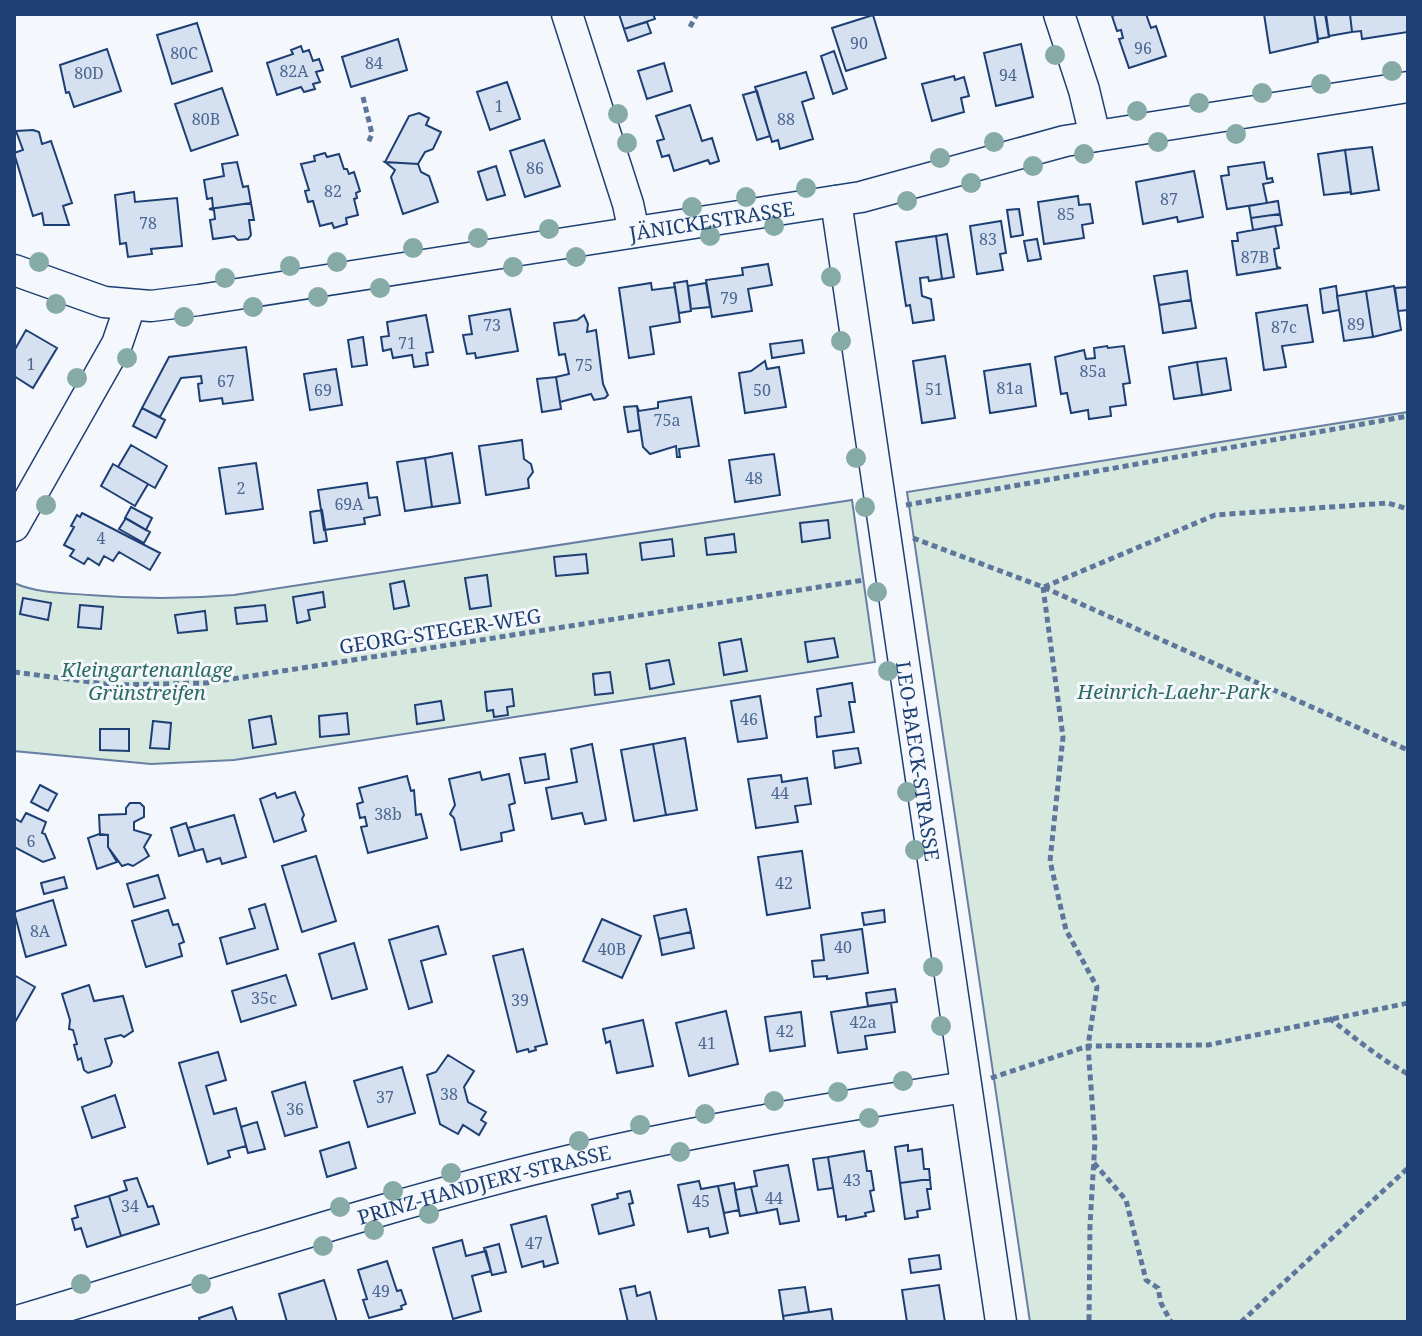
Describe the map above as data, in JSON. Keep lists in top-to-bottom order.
{
  "streets": {
    "street": ["JÄNICKESTRASSE", "LEO-BAECK-STRASSE", "PRINZ-HANDJERY-STRASSE"],
    "path": ["GEORG-STEGER-WEG"]
  },
  "crossings": [
    ["JÄNICKESTRASSE", "LEO-BAECK-STRASSE"],
    ["LEO-BAECK-STRASSE", "PRINZ-HANDJERY-STRASSE"]
  ],
  "parks": ["Kleingartenanlage Grünstreifen", "Heinrich-Laehr-Park"],
  "house_numbers": [
    "90",
    "96",
    "80C",
    "84",
    "82A",
    "80D",
    "94",
    "1",
    "80B",
    "88",
    "86",
    "82",
    "87",
    "85",
    "78",
    "83",
    "87B",
    "79",
    "89",
    "73",
    "87c",
    "71",
    "1",
    "75",
    "85a",
    "67",
    "81a",
    "51",
    "69",
    "50",
    "75a",
    "48",
    "2",
    "69A",
    "4",
    "46",
    "44",
    "38b",
    "6",
    "42",
    "8A",
    "40",
    "40B",
    "35c",
    "39",
    "42a",
    "42",
    "41",
    "38",
    "37",
    "36",
    "43",
    "44",
    "45",
    "34",
    "47",
    "49"
  ]
}
